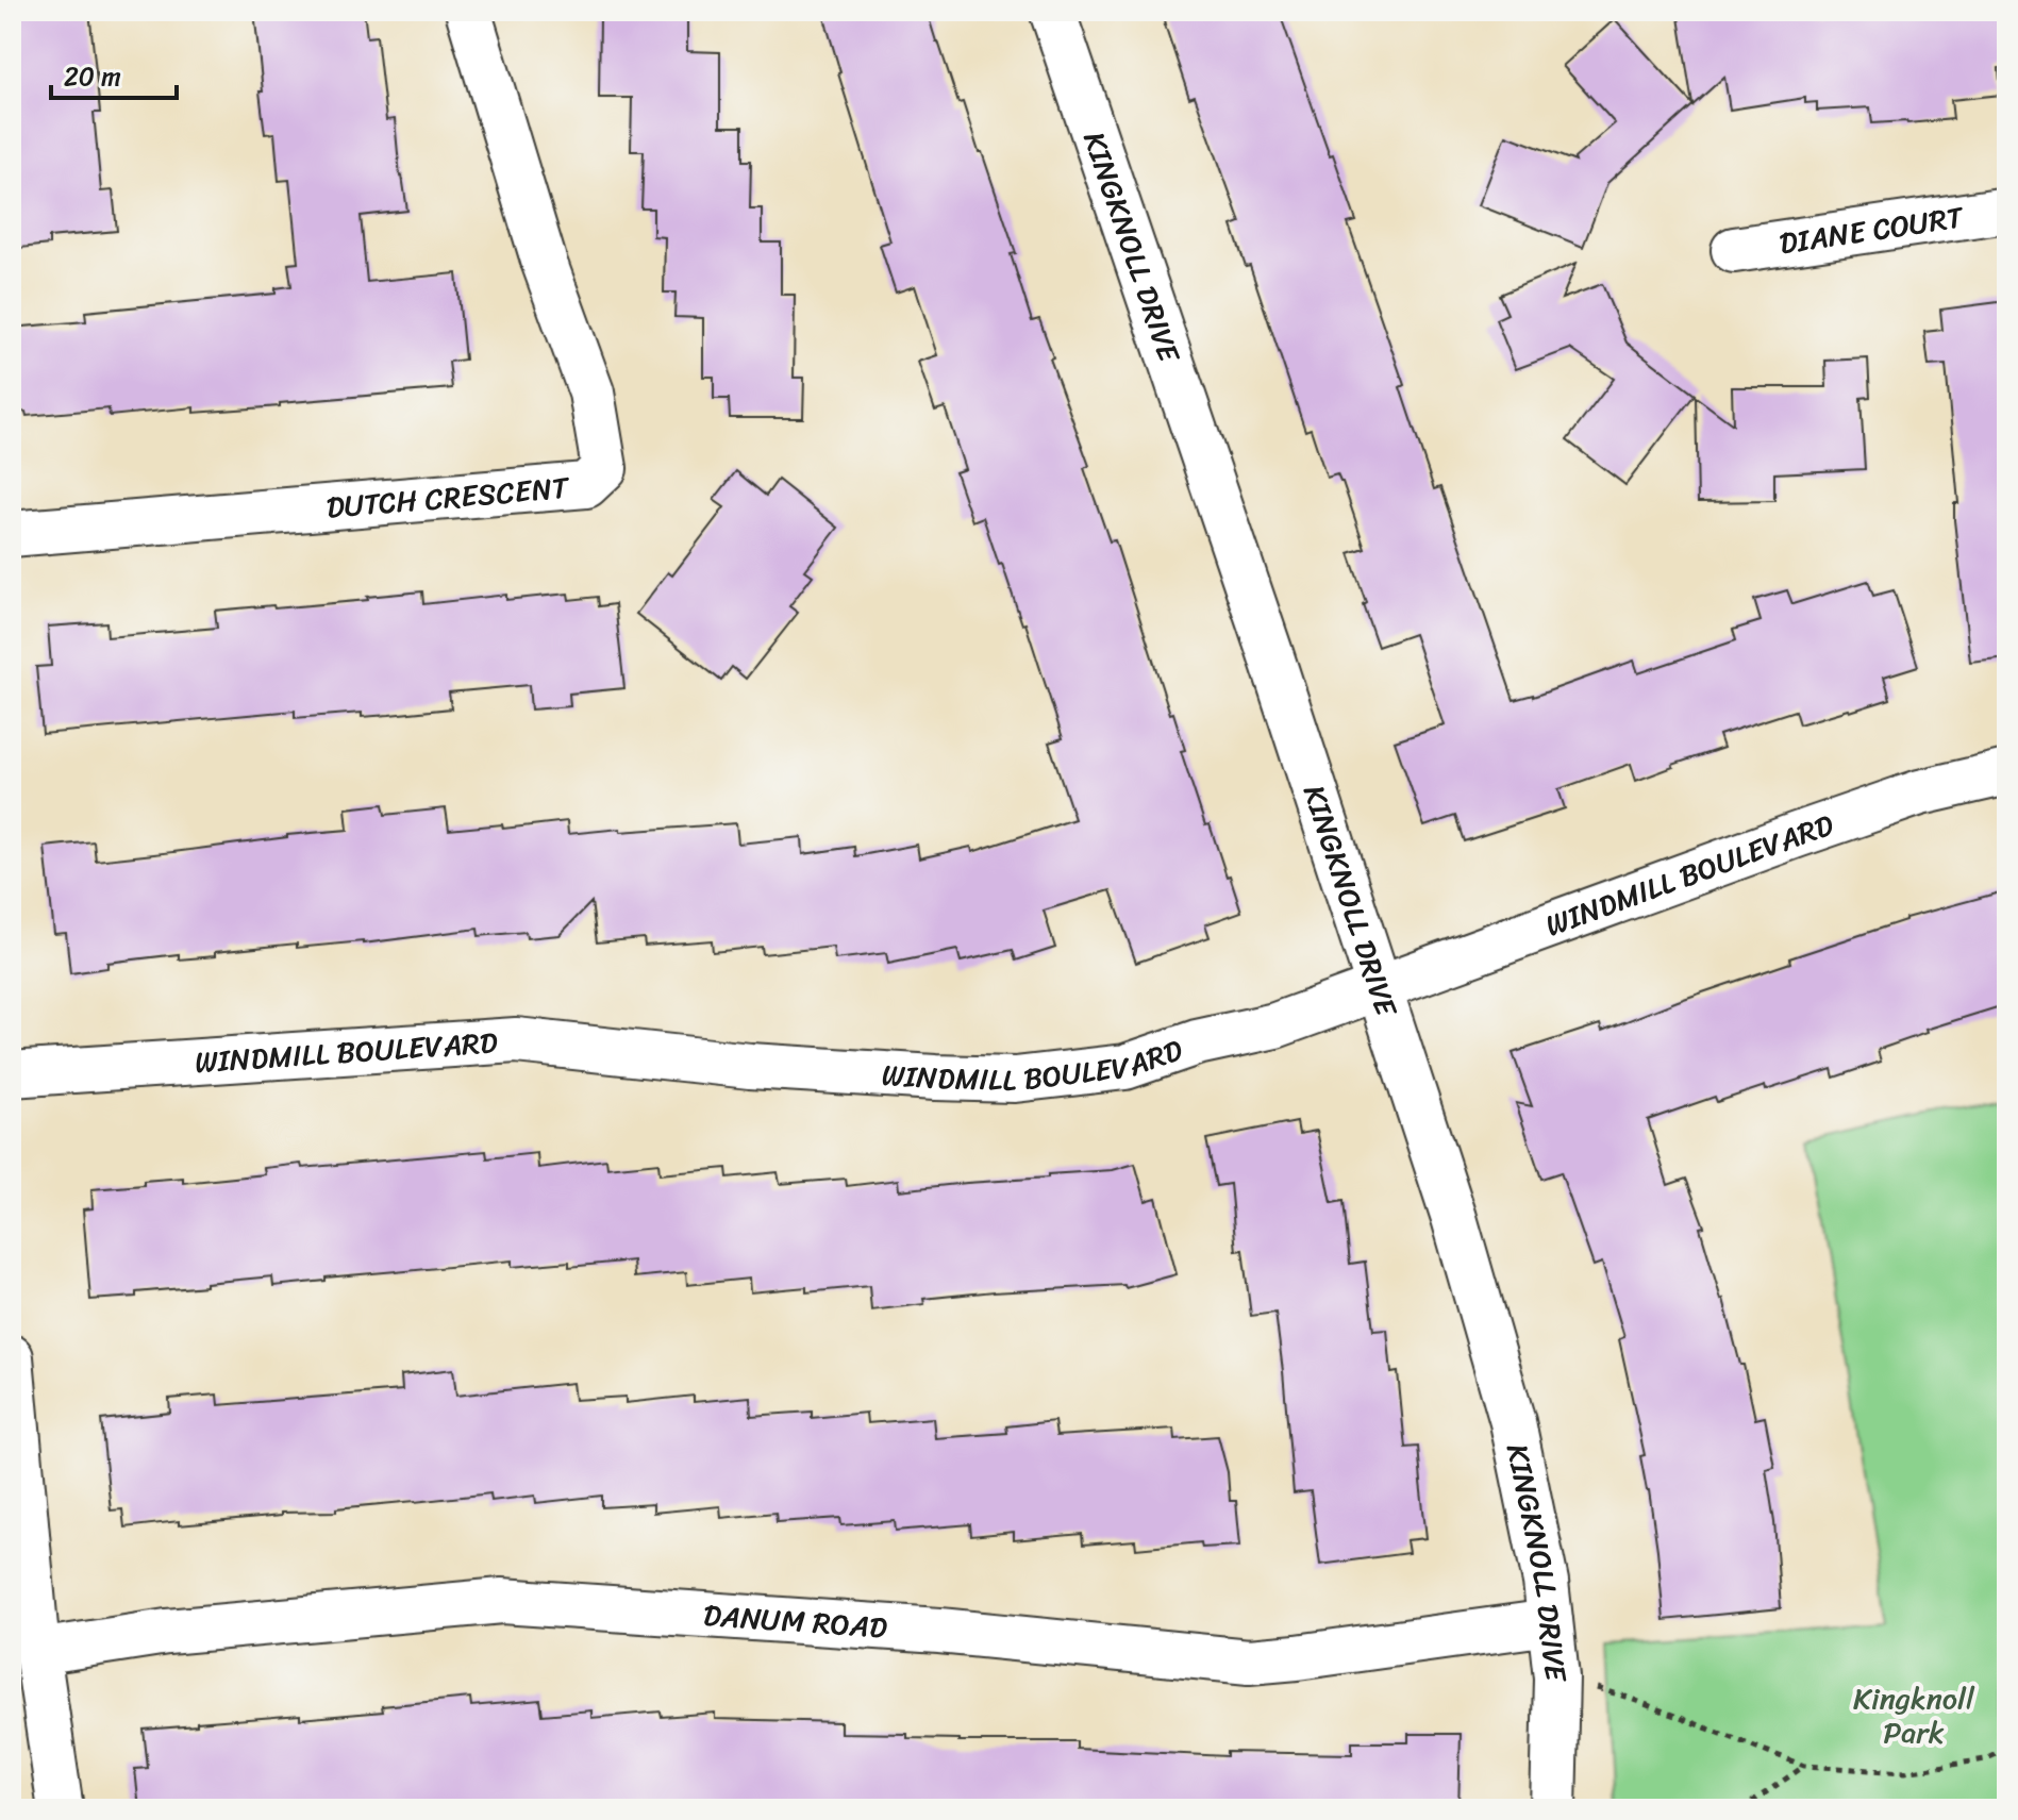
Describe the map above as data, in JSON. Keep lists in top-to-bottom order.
{
  "streets": {
    "street": [
      "DIANE COURT",
      "KINGKNOLL DRIVE",
      "DUTCH CRESCENT",
      "WINDMILL BOULEVARD",
      "DANUM ROAD"
    ]
  },
  "crossings": [
    ["KINGKNOLL DRIVE", "WINDMILL BOULEVARD"],
    ["KINGKNOLL DRIVE", "DANUM ROAD"]
  ],
  "parks": ["Kingknoll Park"],
  "scale_bar": "20 m"
}
